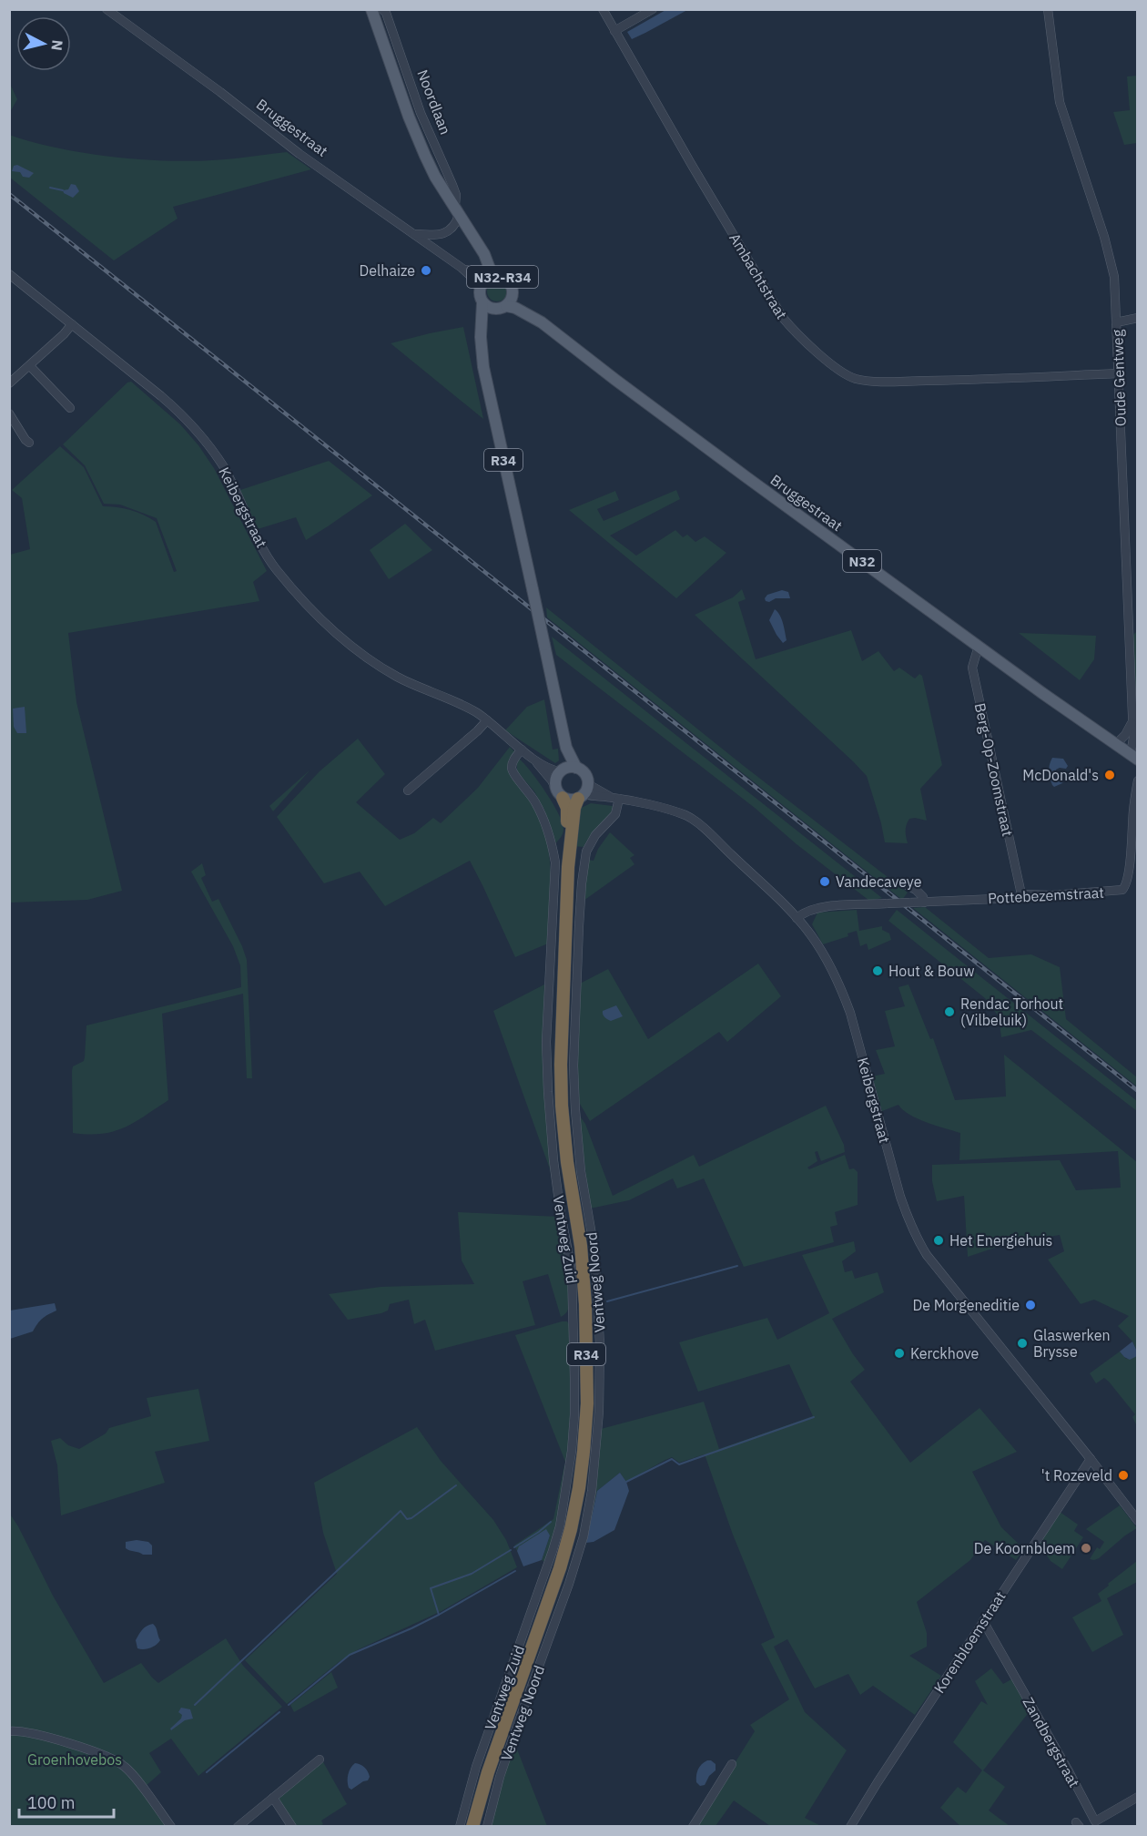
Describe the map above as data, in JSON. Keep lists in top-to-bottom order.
{
  "streets": {
    "highway": ["R34"],
    "main road": [
      "Noordlaan",
      "Bruggestraat",
      "N32-R34",
      "N32"
    ],
    "street": [
      "Ambachtstraat",
      "Oude Gentweg",
      "Keibergstraat",
      "Berg-Op-Zoomstraat",
      "Pottebezemstraat",
      "Ventweg Zuid",
      "Ventweg Noord",
      "Korenbloemstraat",
      "Zandbergstraat"
    ]
  },
  "crossings": [
    ["Noordlaan", "Bruggestraat"],
    ["Noordlaan", "N32-R34"],
    ["Noordlaan", "R34"],
    ["Bruggestraat", "N32-R34"],
    ["Bruggestraat", "Oude Gentweg"],
    ["Bruggestraat", "R34"],
    ["Bruggestraat", "Berg-Op-Zoomstraat"],
    ["Ambachtstraat", "Oude Gentweg"],
    ["N32-R34", "R34"],
    ["R34", "Keibergstraat"],
    ["Keibergstraat", "Pottebezemstraat"],
    ["Keibergstraat", "Ventweg Zuid"],
    ["Keibergstraat", "Ventweg Noord"],
    ["Keibergstraat", "Korenbloemstraat"],
    ["Berg-Op-Zoomstraat", "Pottebezemstraat"],
    ["Korenbloemstraat", "Zandbergstraat"]
  ],
  "parks": ["Groenhovebos"],
  "places": [
    "Delhaize",
    "McDonald's",
    "Vandecaveye",
    "Hout & Bouw",
    "Rendac Torhout (Vilbeluik)",
    "Het Energiehuis",
    "De Morgeneditie",
    "Glaswerken Brysse",
    "Kerckhove",
    "'t Rozeveld",
    "De Koornbloem"
  ],
  "scale_bar": "100 m",
  "north": "right"
}
